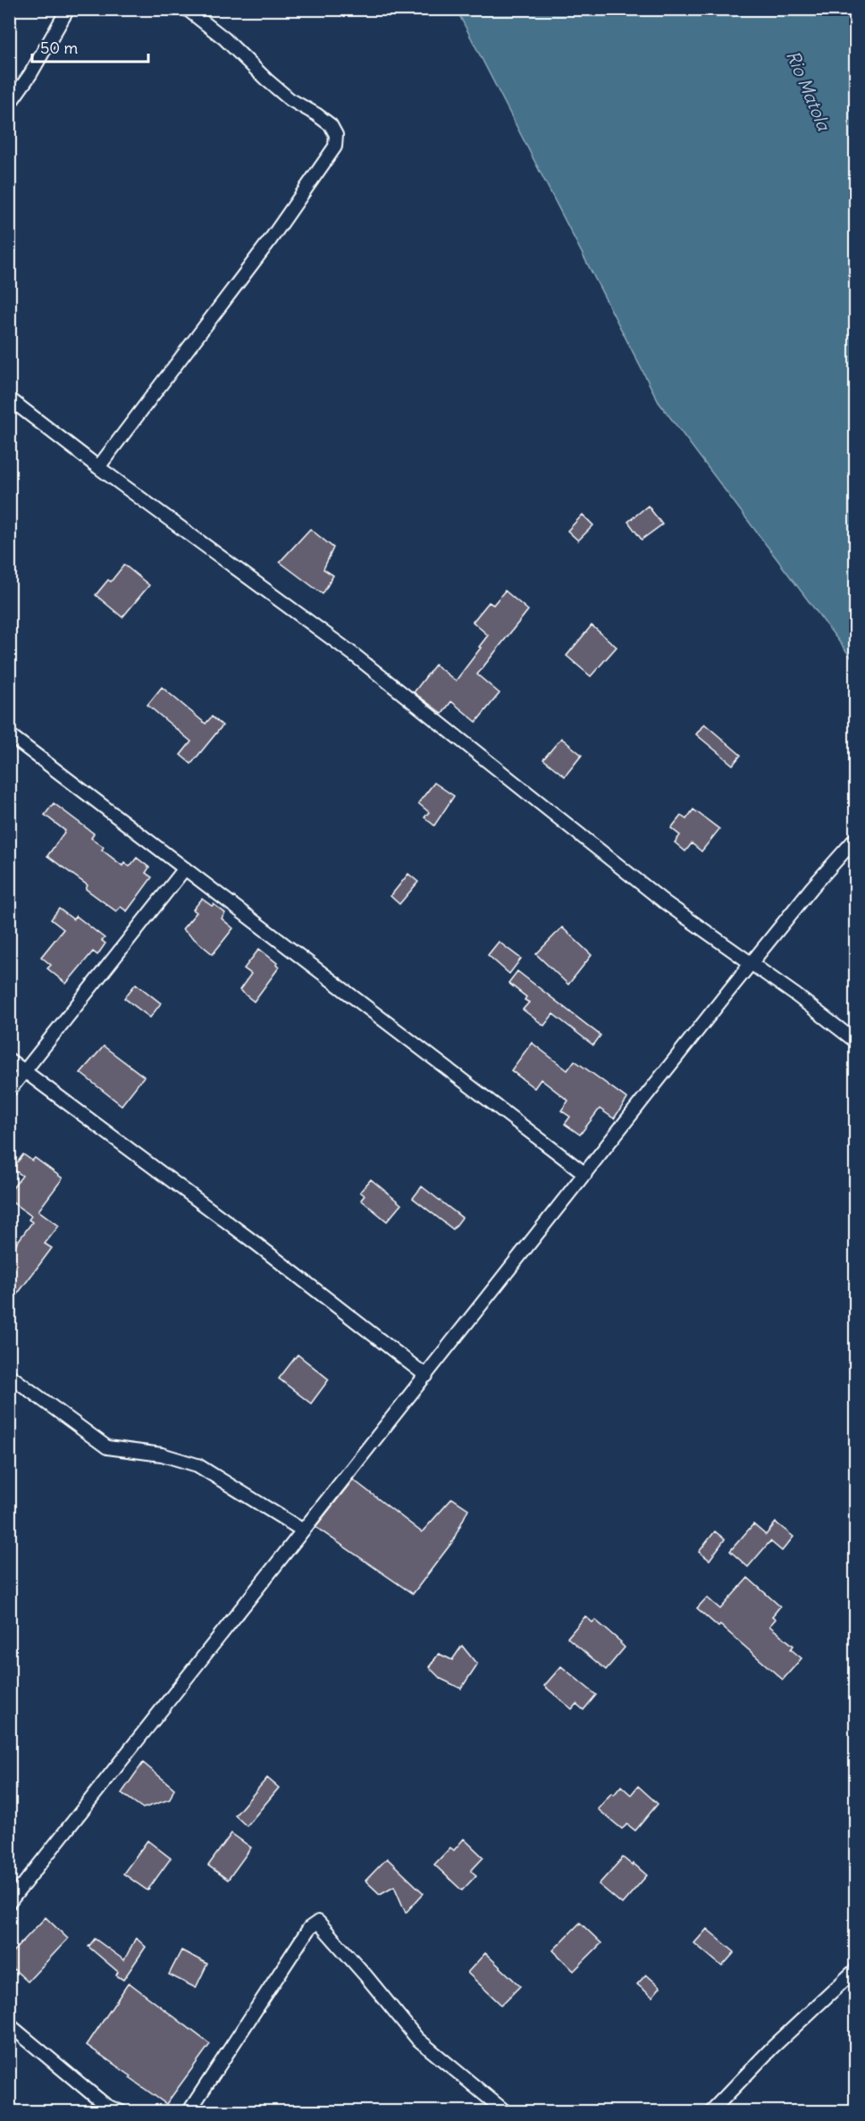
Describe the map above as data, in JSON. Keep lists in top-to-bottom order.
{
  "water": ["Rio Matola"],
  "scale_bar": "50 m"
}
